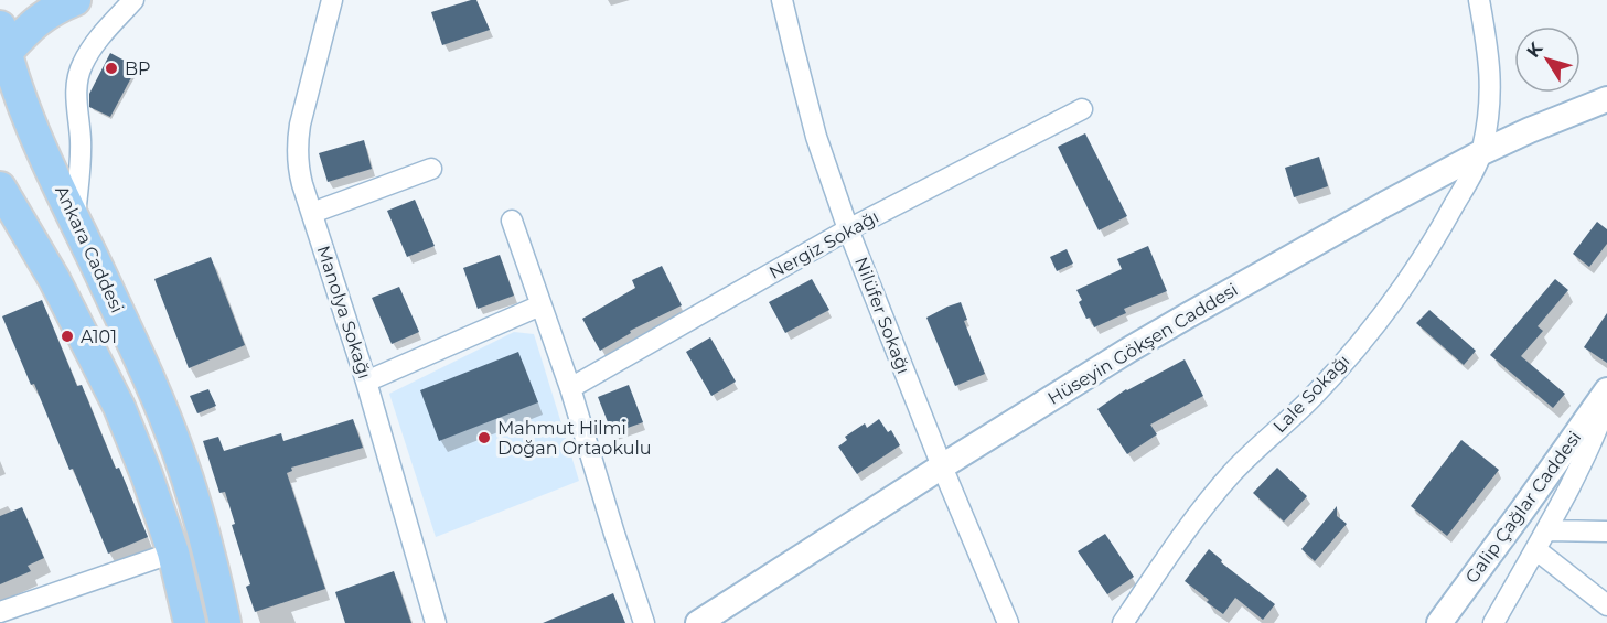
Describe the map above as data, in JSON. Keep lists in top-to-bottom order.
{
  "streets": {
    "main road": ["Ankara Caddesi"],
    "street": [
      "Nergiz Sokağı",
      "Manolya Sokağı",
      "Nilüfer Sokağı",
      "Hüseyin Gökşen Caddesi",
      "Lale Sokağı",
      "Galip Çağlar Caddesi"
    ]
  },
  "crossings": [
    ["Nergiz Sokağı", "Nilüfer Sokağı"],
    ["Nilüfer Sokağı", "Hüseyin Gökşen Caddesi"],
    ["Hüseyin Gökşen Caddesi", "Lale Sokağı"]
  ],
  "places": ["BP", "A101", "Mahmut Hilmi Doğan Ortaokulu"],
  "north": "top left"
}
